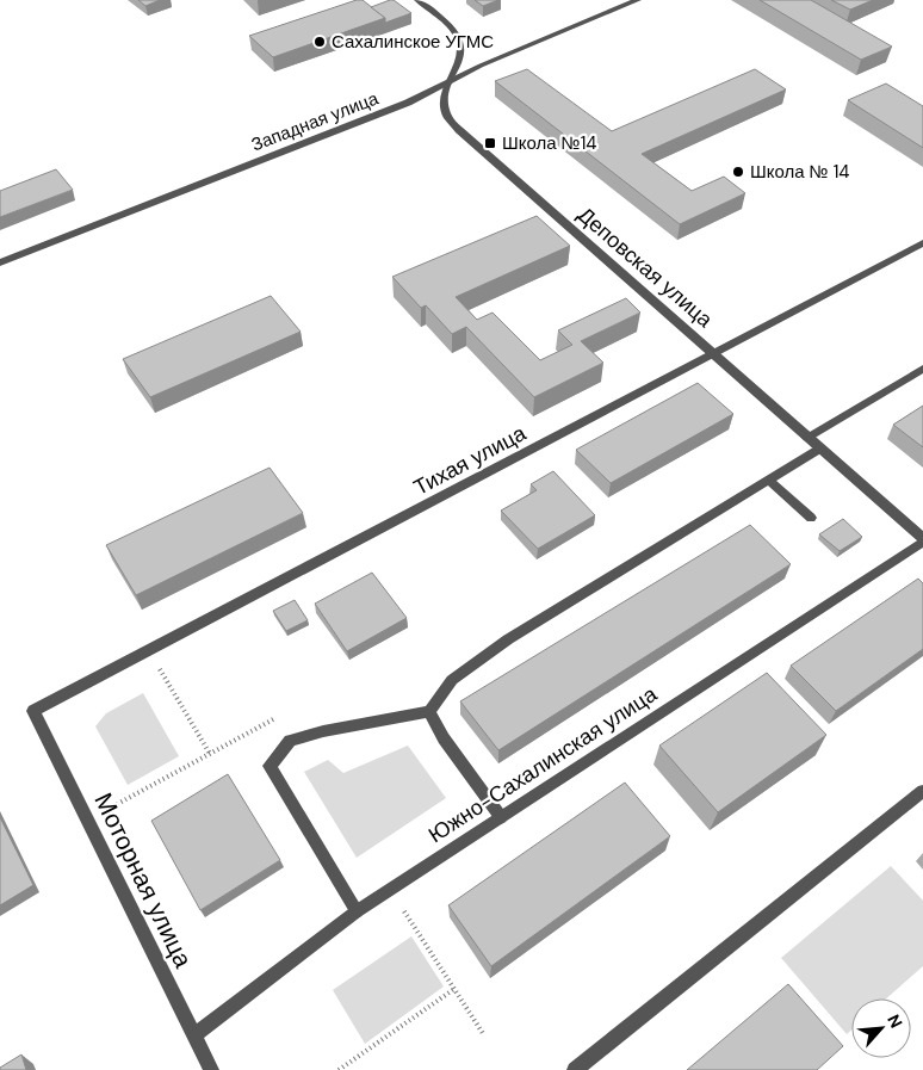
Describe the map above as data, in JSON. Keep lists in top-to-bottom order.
{
  "streets": {
    "street": [
      "Западная улица",
      "Деповская улица",
      "Тихая улица",
      "Южно-Сахалинская улица",
      "Моторная улица"
    ]
  },
  "crossings": [
    ["Западная улица", "Деповская улица"],
    ["Деповская улица", "Тихая улица"],
    ["Деповская улица", "Южно-Сахалинская улица"],
    ["Тихая улица", "Моторная улица"],
    ["Южно-Сахалинская улица", "Моторная улица"]
  ],
  "places": {
    "other": ["Сахалинское УГМС", "Школа № 14"],
    "transit": ["Школа №14"]
  },
  "north": "top right"
}
